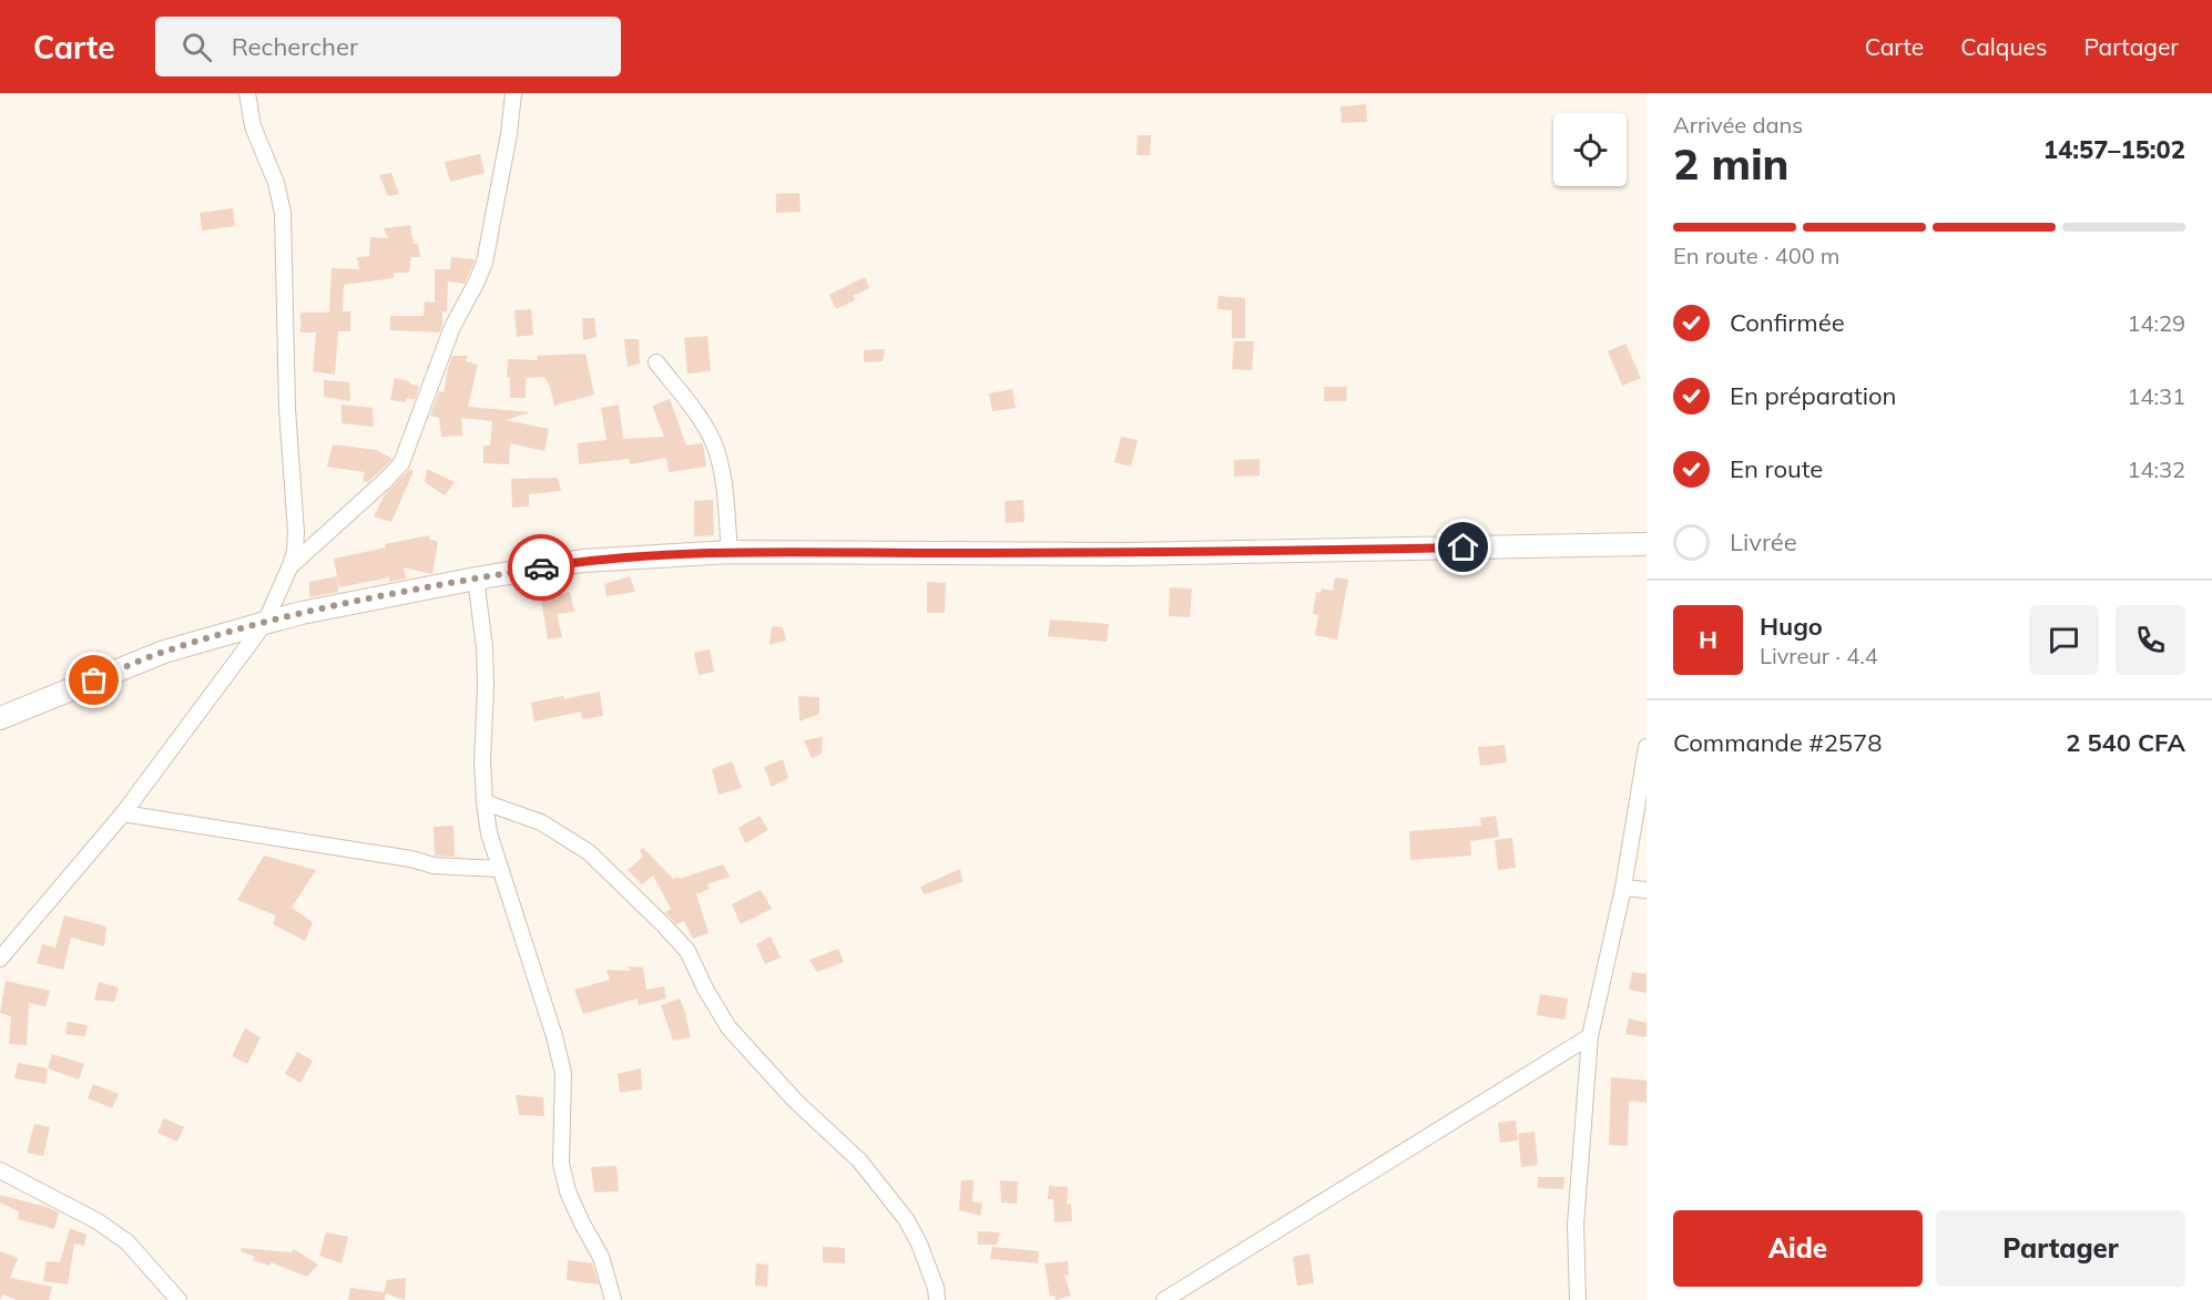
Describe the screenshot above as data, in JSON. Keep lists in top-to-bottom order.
{
  "page": {
    "header": "Carte",
    "search": "Rechercher",
    "nav": ["Carte", "Calques", "Partager"],
    "heading": ["2 min", "Arrivée dans", "14:57–15:02"],
    "panel": [
      "Hugo",
      "Livreur · 4.4",
      "Commande #2578",
      "2 540 CFA"
    ],
    "bar": "En route · 400 m",
    "list": [
      ["Confirmée", "14:29"],
      ["En préparation", "14:31"],
      ["En route", "14:32"],
      "Livrée"
    ],
    "round": "H",
    "buttons": ["Aide", "Partager"]
  }
}
